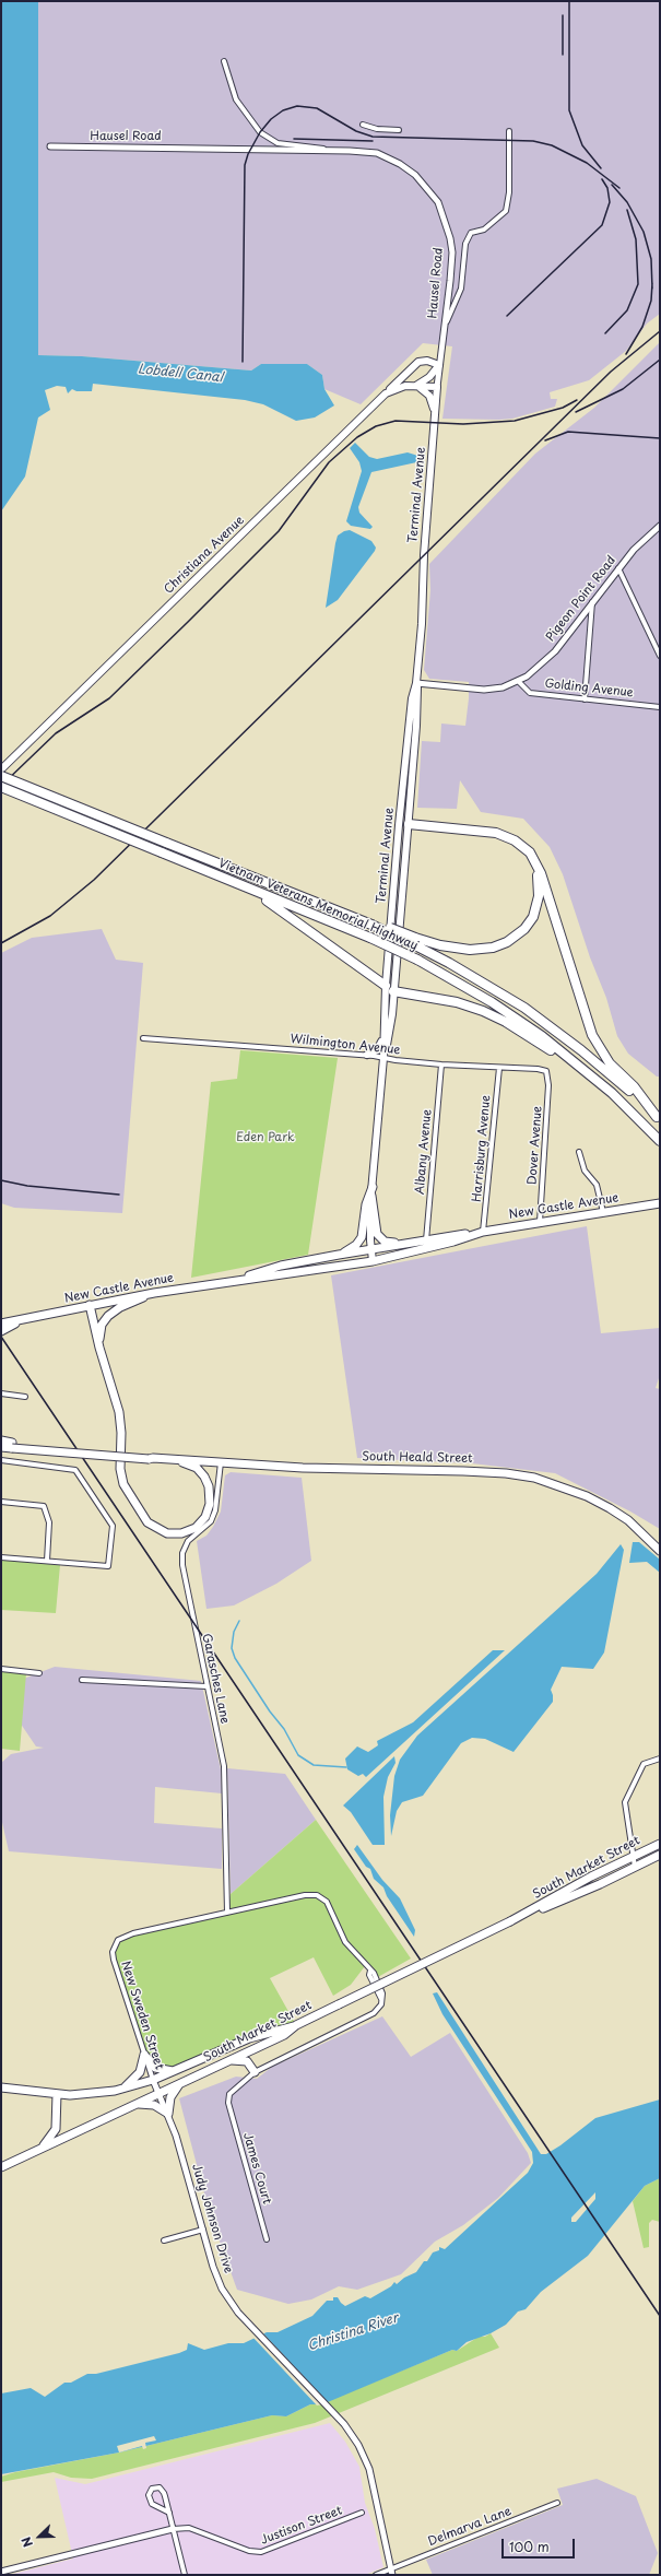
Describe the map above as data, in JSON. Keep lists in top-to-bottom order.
{
  "streets": {
    "highway": ["Vietnam Veterans Memorial Highway"],
    "main road": [
      "Terminal Avenue",
      "Christiana Avenue",
      "New Castle Avenue",
      "South Heald Street",
      "South Market Street"
    ],
    "street": [
      "Hausel Road",
      "Pigeon Point Road",
      "Golding Avenue",
      "Wilmington Avenue",
      "Dover Avenue",
      "Harrisburg Avenue",
      "Albany Avenue",
      "Garasches Lane",
      "New Sweden Street",
      "James Court",
      "Judy Johnson Drive",
      "Justison Street",
      "Delmarva Lane"
    ]
  },
  "crossings": [
    ["Hausel Road", "Terminal Avenue"],
    ["Hausel Road", "Christiana Avenue"],
    ["Terminal Avenue", "Christiana Avenue"],
    ["Terminal Avenue", "Wilmington Avenue"],
    ["Terminal Avenue", "New Castle Avenue"],
    ["Pigeon Point Road", "Golding Avenue"],
    ["Wilmington Avenue", "Dover Avenue"],
    ["Wilmington Avenue", "Harrisburg Avenue"],
    ["Wilmington Avenue", "Albany Avenue"],
    ["Dover Avenue", "New Castle Avenue"],
    ["Harrisburg Avenue", "New Castle Avenue"],
    ["Albany Avenue", "New Castle Avenue"],
    ["South Heald Street", "Garasches Lane"],
    ["Garasches Lane", "New Sweden Street"],
    ["South Market Street", "Judy Johnson Drive"],
    ["New Sweden Street", "James Court"],
    ["New Sweden Street", "Judy Johnson Drive"],
    ["Judy Johnson Drive", "Delmarva Lane"]
  ],
  "water": ["Lobdell Canal", "Christina River"],
  "parks": ["Eden Park"],
  "scale_bar": "100 m",
  "north": "bottom left"
}
